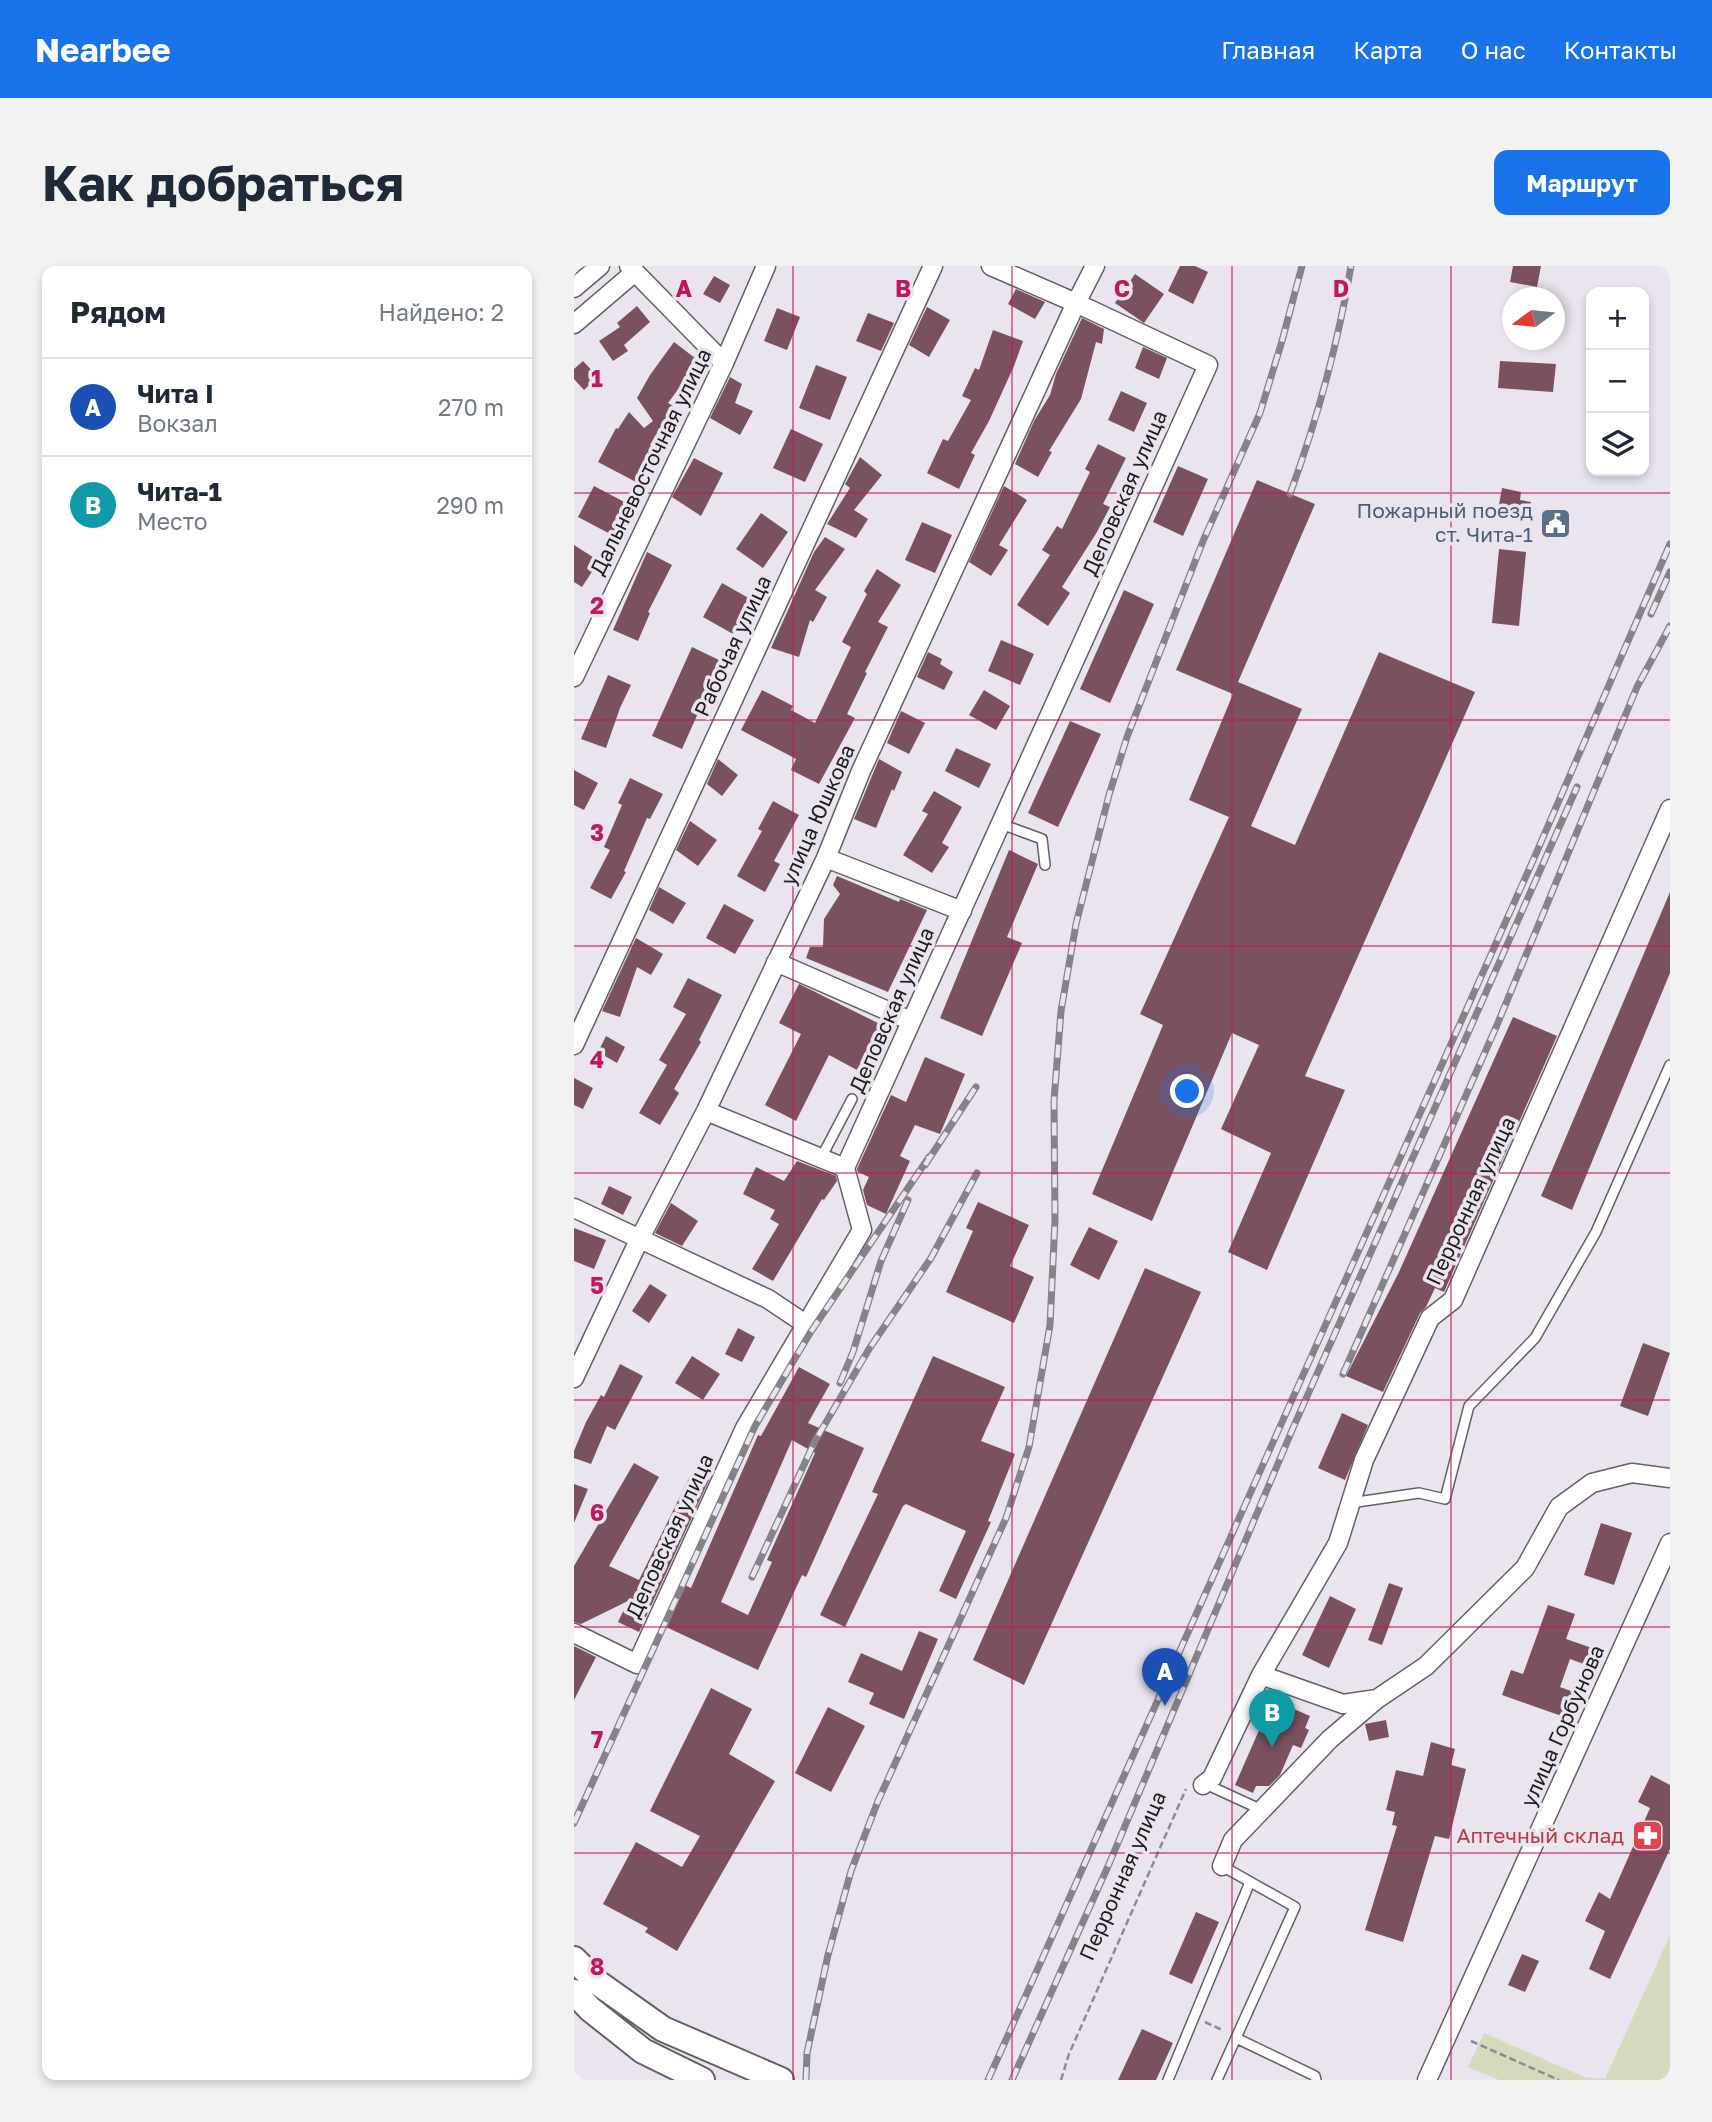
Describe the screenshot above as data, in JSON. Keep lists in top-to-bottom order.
{
  "streets": {
    "street": [
      "Дальневосточная улица",
      "Деповская улица",
      "Рабочая улица",
      "улица Юшкова",
      "Перронная улица",
      "улица Горбунова"
    ]
  },
  "crossings": [
    ["Деповская улица", "улица Юшкова"]
  ],
  "places": {
    "public building": ["Пожарный поезд ст. Чита-1"],
    "pharmacy": ["Аптечный склад"]
  },
  "north": "left",
  "page": {
    "header": "Nearbee",
    "nav": [
      "Главная",
      "Карта",
      "О нас",
      "Контакты"
    ],
    "buttons": "Маршрут",
    "title": "Как добраться",
    "heading": ["Рядом", "Найдено: 2"],
    "map_buttons": ["+", "−"],
    "list": [
      {
        "mark": "A",
        "name": "Чита I",
        "note": "Вокзал",
        "value": "270 m"
      },
      {
        "mark": "B",
        "name": "Чита-1",
        "note": "Место",
        "value": "290 m"
      }
    ],
    "pins": ["A", "B"]
  },
  "grid": {
    "columns": [
      "A",
      "B",
      "C",
      "D"
    ],
    "rows": [
      "1",
      "2",
      "3",
      "4",
      "5",
      "6",
      "7",
      "8"
    ]
  }
}
